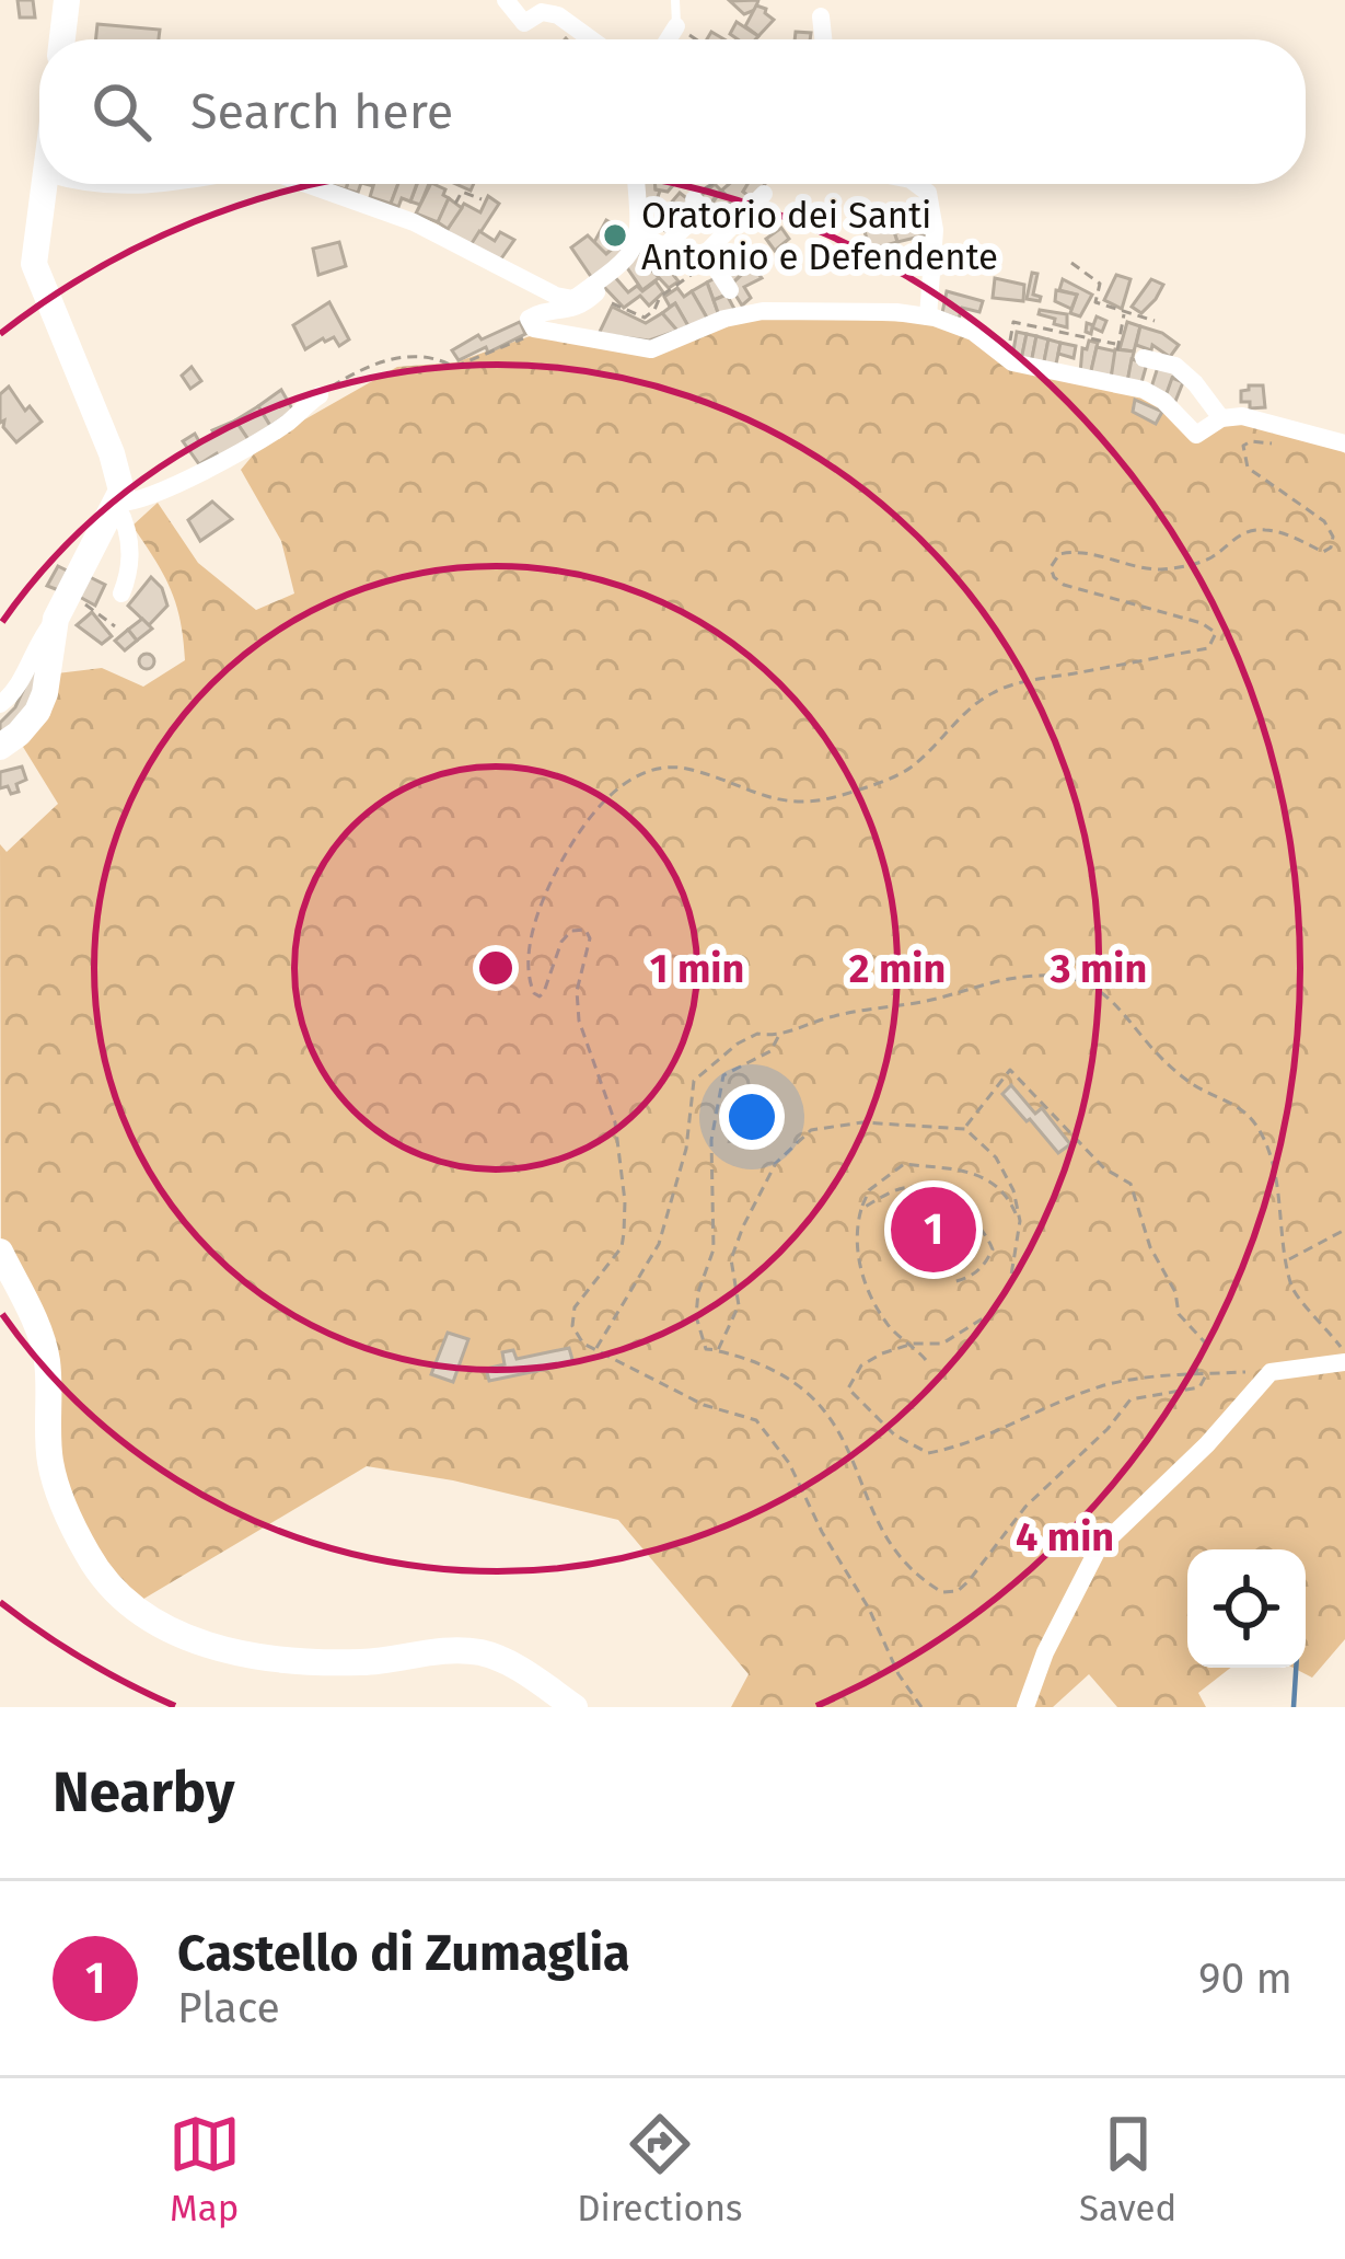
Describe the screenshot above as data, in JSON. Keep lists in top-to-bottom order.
{
  "places": ["Oratorio dei Santi Antonio e Defendente"],
  "page": {
    "search": "Search here",
    "pins": "1",
    "heading": "Nearby",
    "list": [
      {
        "mark": "1",
        "name": "Castello di Zumaglia",
        "note": "Place",
        "value": "90 m"
      }
    ],
    "nav": ["Map", "Directions", "Saved"]
  },
  "rings": [
    "1 min",
    "2 min",
    "3 min",
    "4 min"
  ]
}
